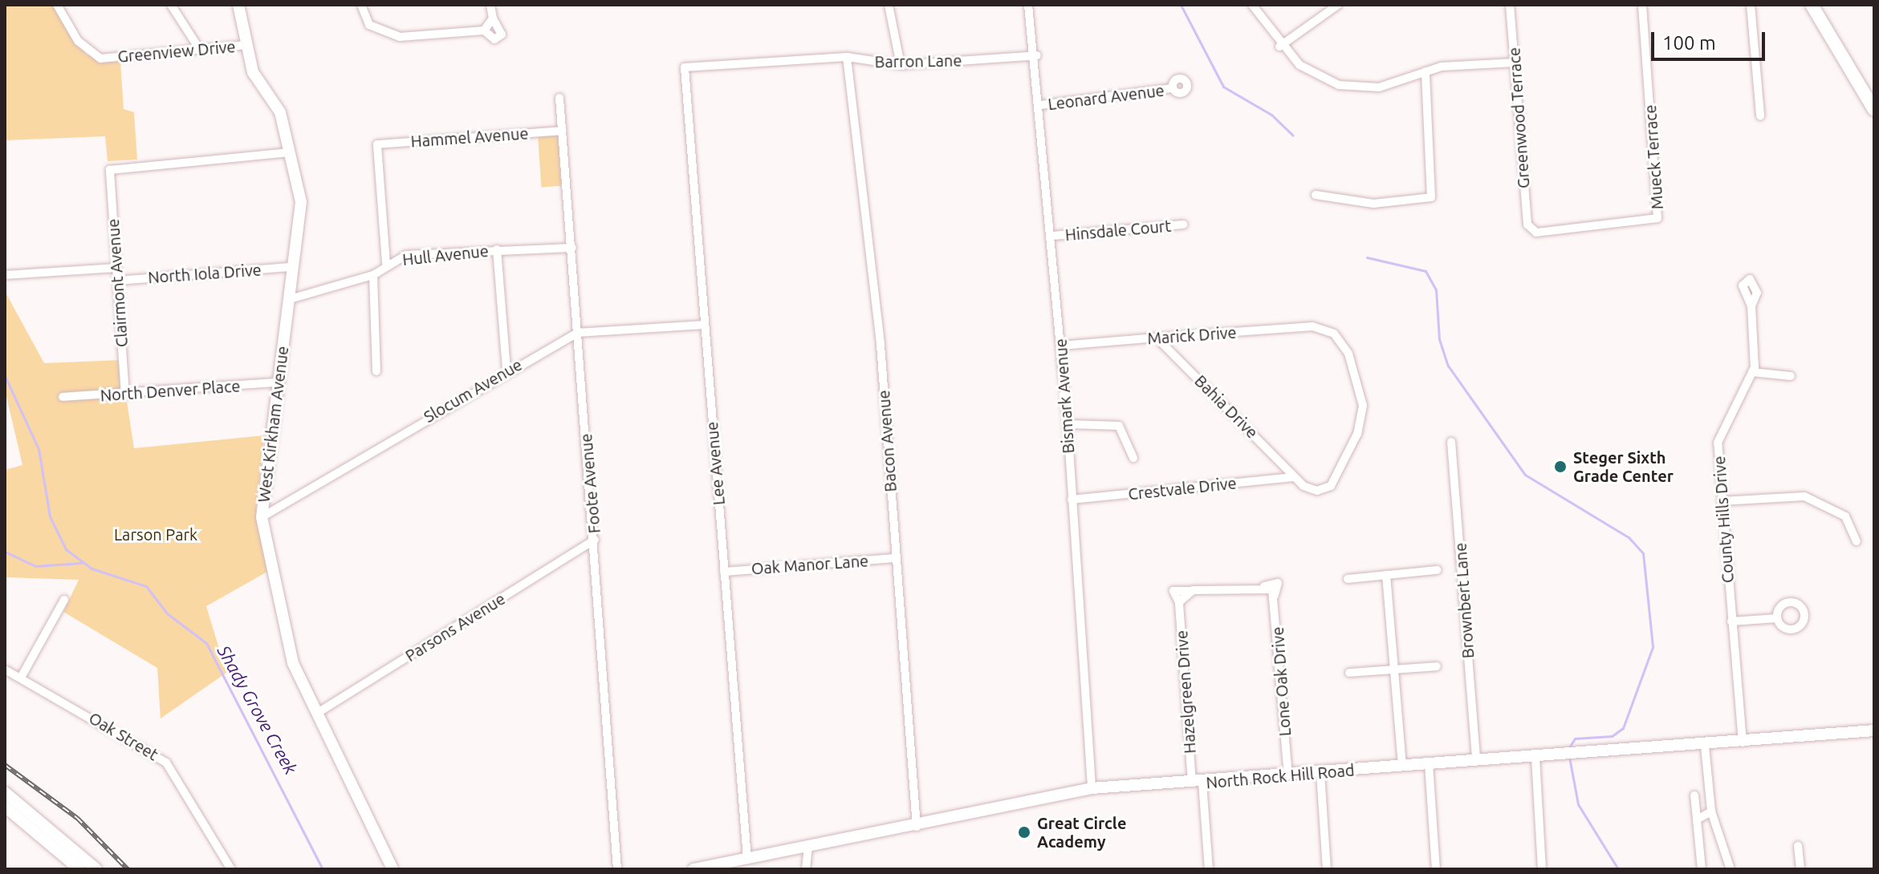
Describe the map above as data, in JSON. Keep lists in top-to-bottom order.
{
  "streets": {
    "street": [
      "Greenview Drive",
      "Barron Lane",
      "Leonard Avenue",
      "Greenwood Terrace",
      "Hammel Avenue",
      "Mueck Terrace",
      "Hinsdale Court",
      "Hull Avenue",
      "North Iola Drive",
      "Clairmont Avenue",
      "Marick Drive",
      "North Denver Place",
      "Slocum Avenue",
      "Bismark Avenue",
      "Bahia Drive",
      "West Kirkham Avenue",
      "Bacon Avenue",
      "Lee Avenue",
      "Foote Avenue",
      "Crestvale Drive",
      "County Hills Drive",
      "Oak Manor Lane",
      "Brownbert Lane",
      "Parsons Avenue",
      "Lone Oak Drive",
      "Hazelgreen Drive",
      "Oak Street",
      "North Rock Hill Road"
    ]
  },
  "crossings": [
    ["Greenview Drive", "West Kirkham Avenue"],
    ["Barron Lane", "Bismark Avenue"],
    ["Barron Lane", "Bacon Avenue"],
    ["Barron Lane", "Lee Avenue"],
    ["Leonard Avenue", "Bismark Avenue"],
    ["Greenwood Terrace", "Mueck Terrace"],
    ["Hammel Avenue", "Hull Avenue"],
    ["Hammel Avenue", "Foote Avenue"],
    ["Hinsdale Court", "Bismark Avenue"],
    ["Hull Avenue", "West Kirkham Avenue"],
    ["Hull Avenue", "Foote Avenue"],
    ["North Iola Drive", "Clairmont Avenue"],
    ["North Iola Drive", "West Kirkham Avenue"],
    ["Clairmont Avenue", "North Denver Place"],
    ["Clairmont Avenue", "West Kirkham Avenue"],
    ["Marick Drive", "Bismark Avenue"],
    ["Marick Drive", "Bahia Drive"],
    ["Marick Drive", "Crestvale Drive"],
    ["North Denver Place", "West Kirkham Avenue"],
    ["Slocum Avenue", "West Kirkham Avenue"],
    ["Slocum Avenue", "Lee Avenue"],
    ["Slocum Avenue", "Foote Avenue"],
    ["Bismark Avenue", "Crestvale Drive"],
    ["Bismark Avenue", "North Rock Hill Road"],
    ["Bahia Drive", "Crestvale Drive"],
    ["West Kirkham Avenue", "Parsons Avenue"],
    ["Bacon Avenue", "Oak Manor Lane"],
    ["Bacon Avenue", "North Rock Hill Road"],
    ["Lee Avenue", "Oak Manor Lane"],
    ["Lee Avenue", "North Rock Hill Road"],
    ["Foote Avenue", "Parsons Avenue"],
    ["County Hills Drive", "North Rock Hill Road"],
    ["Brownbert Lane", "North Rock Hill Road"],
    ["Lone Oak Drive", "Hazelgreen Drive"],
    ["Lone Oak Drive", "North Rock Hill Road"],
    ["Hazelgreen Drive", "North Rock Hill Road"]
  ],
  "water": ["Shady Grove Creek"],
  "parks": ["Larson Park"],
  "places": ["Steger Sixth Grade Center", "Great Circle Academy"],
  "scale_bar": "100 m"
}
